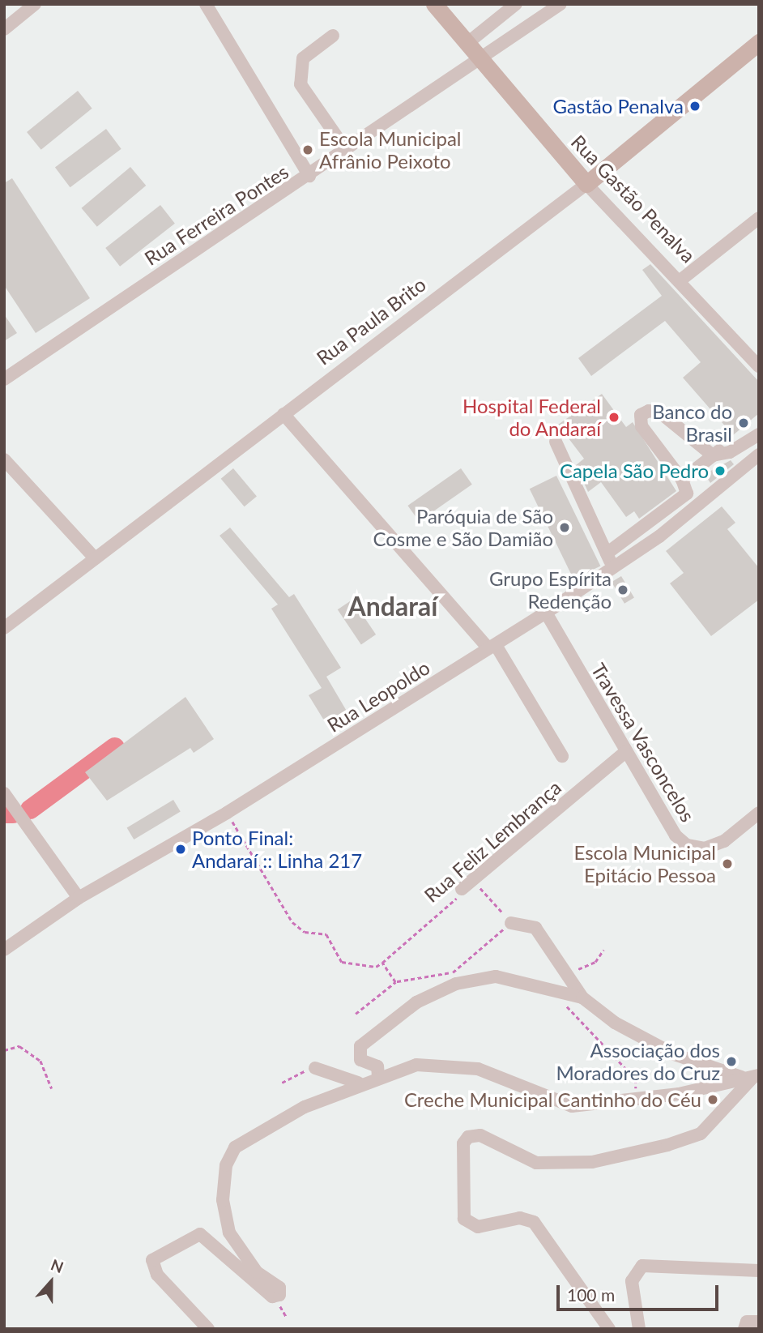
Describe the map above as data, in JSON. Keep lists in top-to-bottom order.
{
  "streets": {
    "main road": ["Rua Gastão Penalva", "Rua Paula Brito"],
    "street": [
      "Rua Ferreira Pontes",
      "Rua Leopoldo",
      "Travessa Vasconcelos",
      "Rua Feliz Lembrança"
    ]
  },
  "crossings": [
    ["Rua Gastão Penalva", "Rua Ferreira Pontes"],
    ["Rua Gastão Penalva", "Rua Paula Brito"],
    ["Rua Leopoldo", "Travessa Vasconcelos"],
    ["Travessa Vasconcelos", "Rua Feliz Lembrança"]
  ],
  "districts": ["Andaraí"],
  "places": [
    "Gastão Penalva",
    "Escola Municipal Afrânio Peixoto",
    "Hospital Federal do Andaraí",
    "Banco do Brasil",
    "Capela São Pedro",
    "Paróquia de São Cosme e São Damião",
    "Grupo Espírita Redenção",
    "Ponto Final: Andaraí :: Linha 217",
    "Escola Municipal Epitácio Pessoa",
    "Associação dos Moradores do Cruz",
    "Creche Municipal Cantinho do Céu"
  ],
  "scale_bar": "100 m",
  "north": "top"
}
